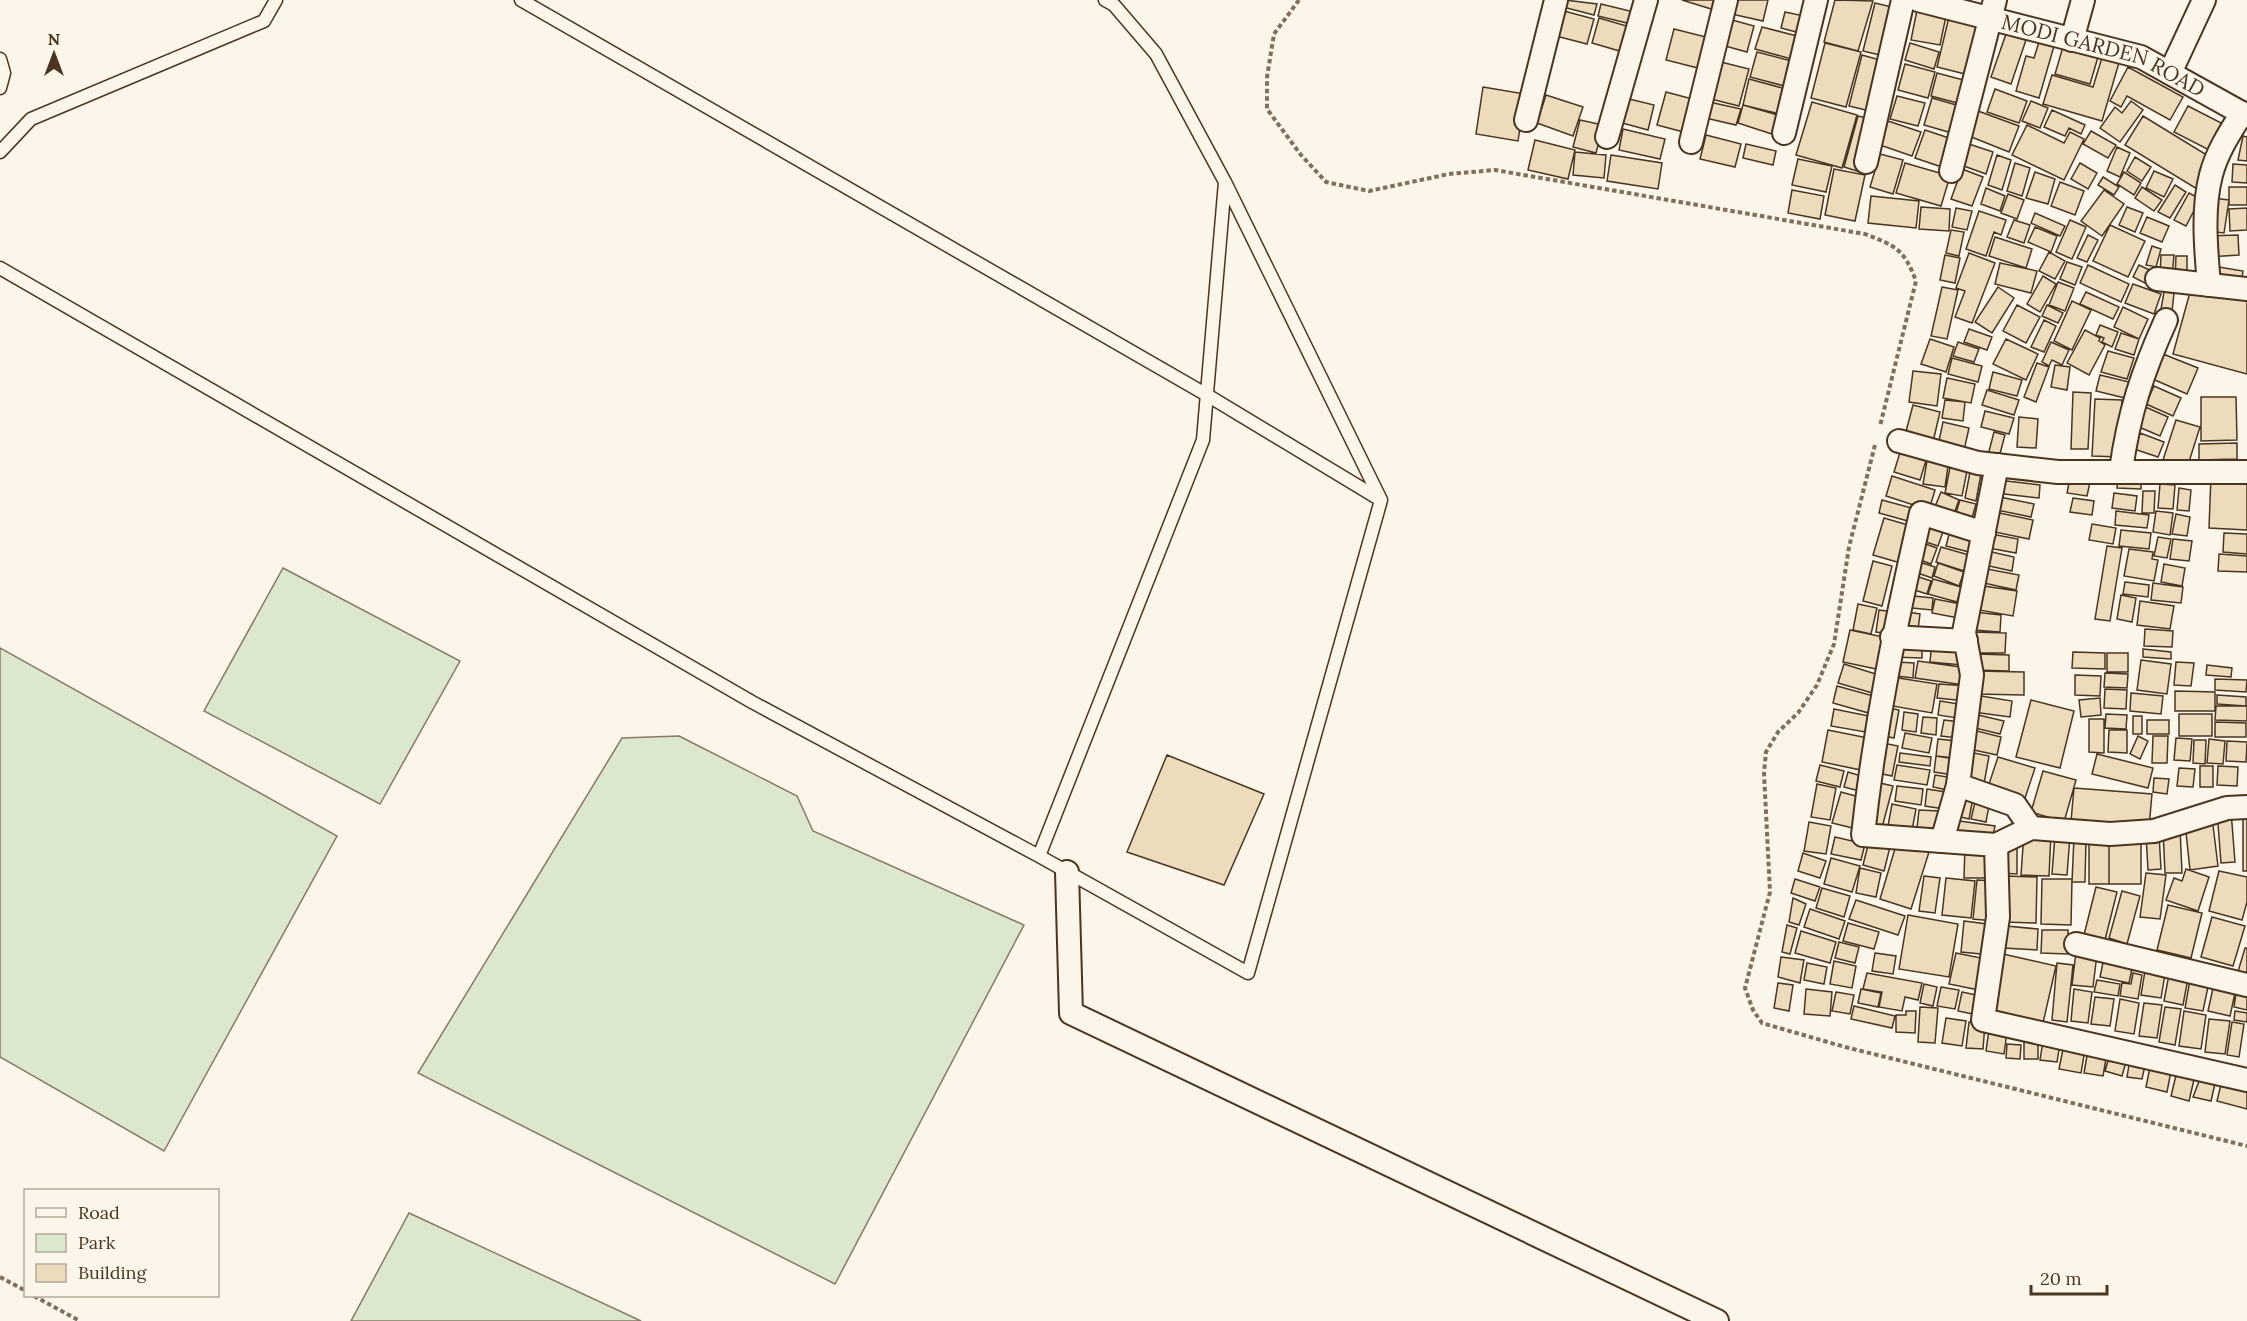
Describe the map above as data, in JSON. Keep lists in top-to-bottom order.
{
  "streets": {
    "street": ["MODI GARDEN ROAD"]
  },
  "legend": ["Road", "Park", "Building"],
  "scale_bar": "20 m",
  "north": "top"
}
